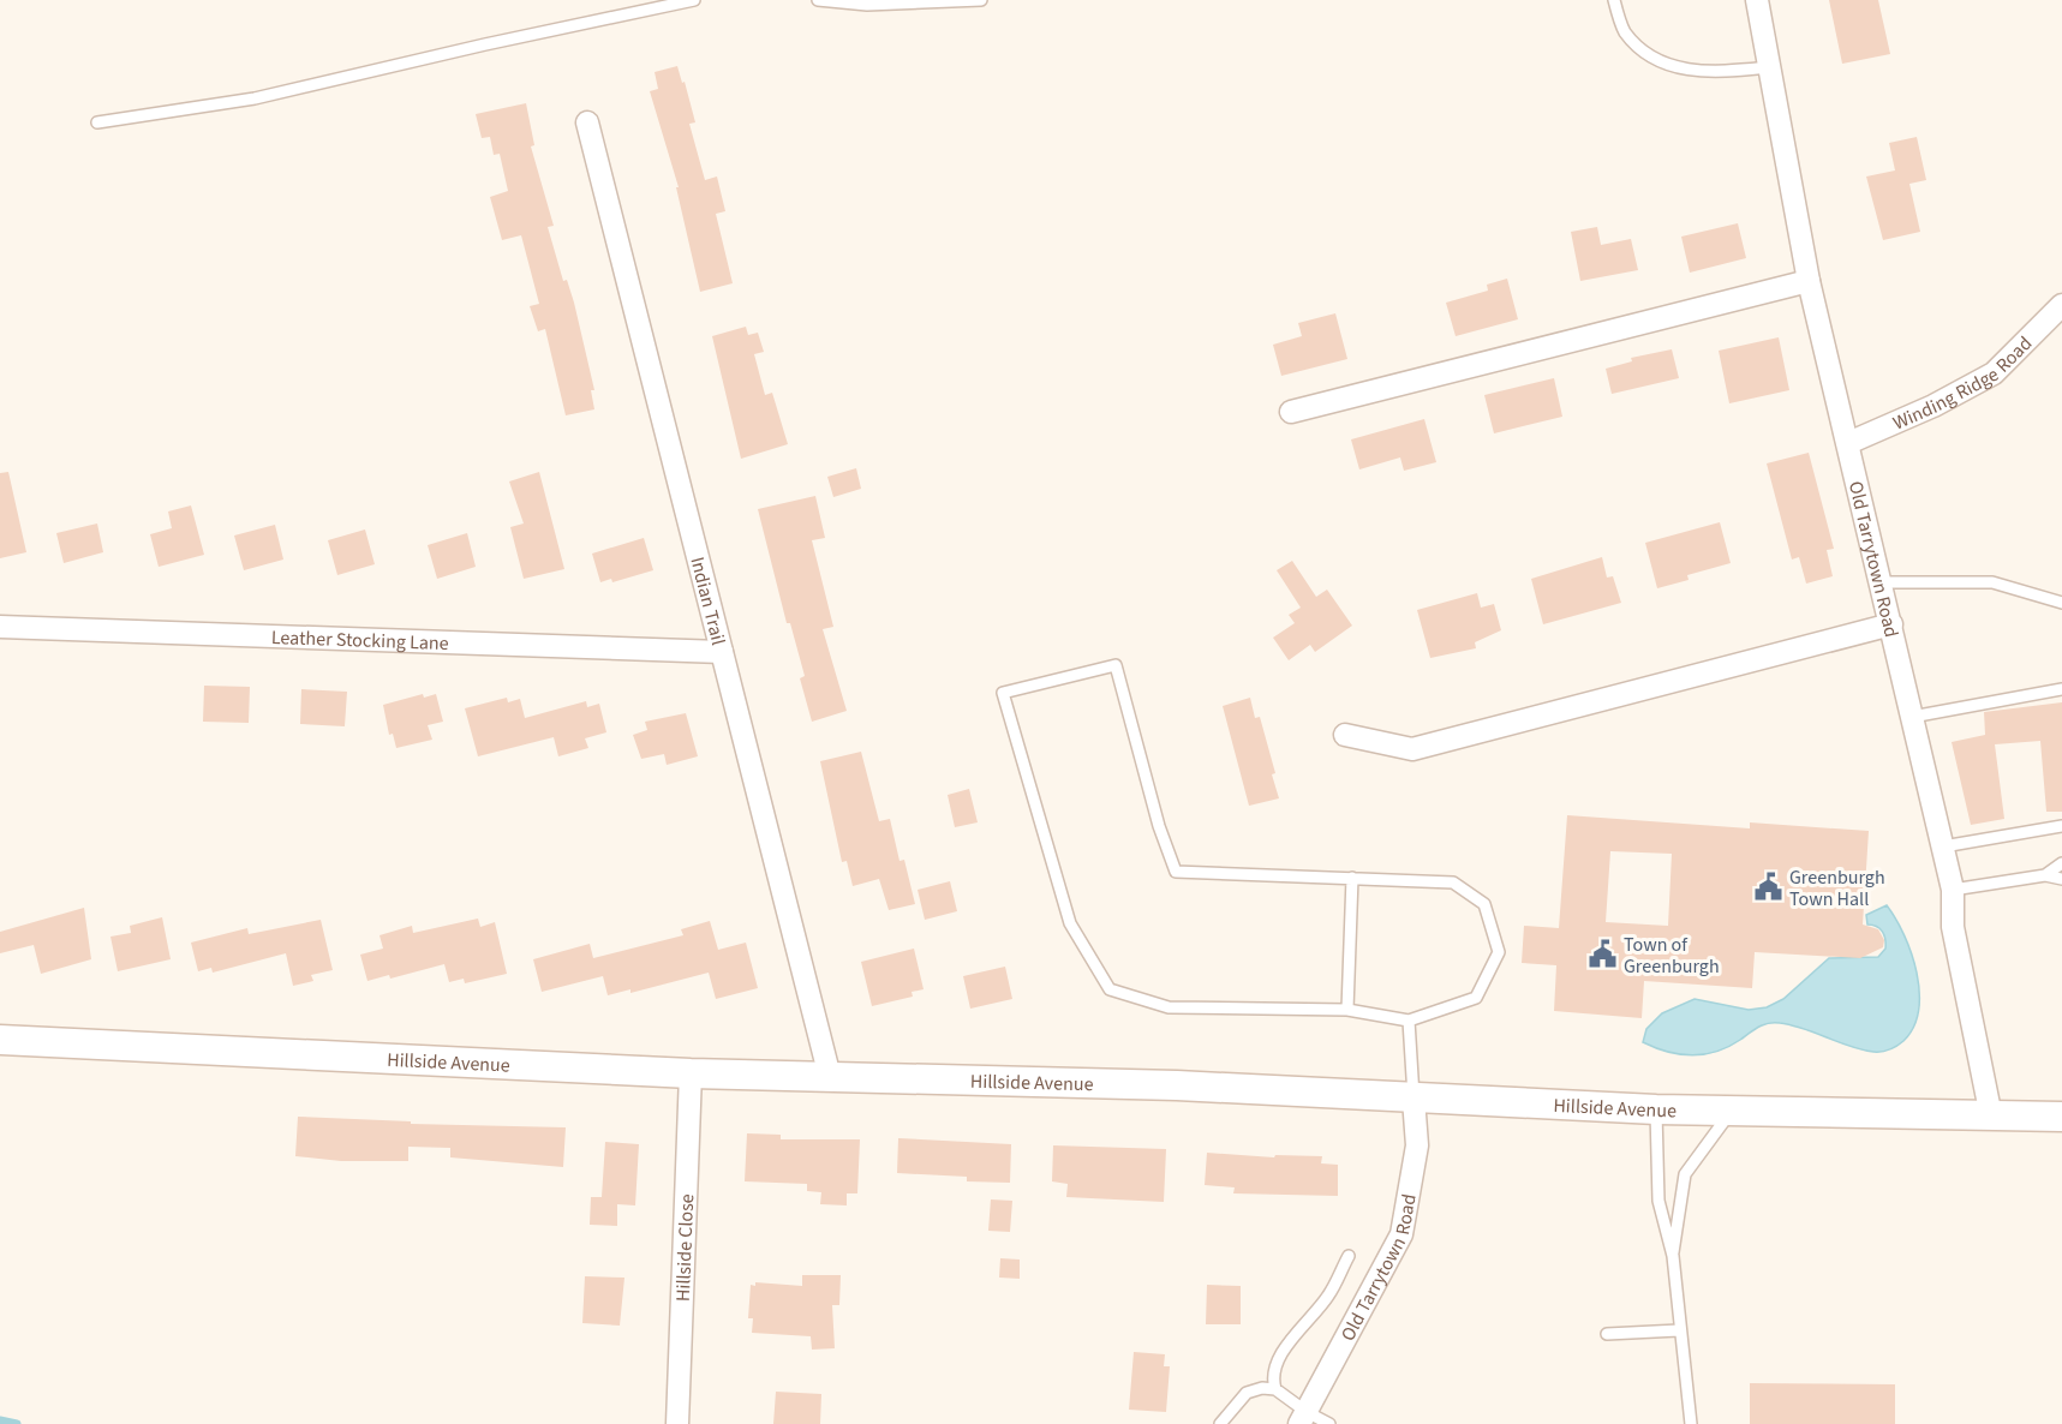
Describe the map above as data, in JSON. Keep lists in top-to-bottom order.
{
  "streets": {
    "main road": ["Hillside Avenue"],
    "street": [
      "Winding Ridge Road",
      "Old Tarrytown Road",
      "Indian Trail",
      "Leather Stocking Lane",
      "Hillside Close"
    ]
  },
  "crossings": [
    ["Winding Ridge Road", "Old Tarrytown Road"],
    ["Old Tarrytown Road", "Hillside Avenue"],
    ["Indian Trail", "Leather Stocking Lane"],
    ["Indian Trail", "Hillside Avenue"],
    ["Hillside Avenue", "Hillside Close"]
  ],
  "places": {
    "public building": ["Greenburgh Town Hall", "Town of Greenburgh"]
  }
}
